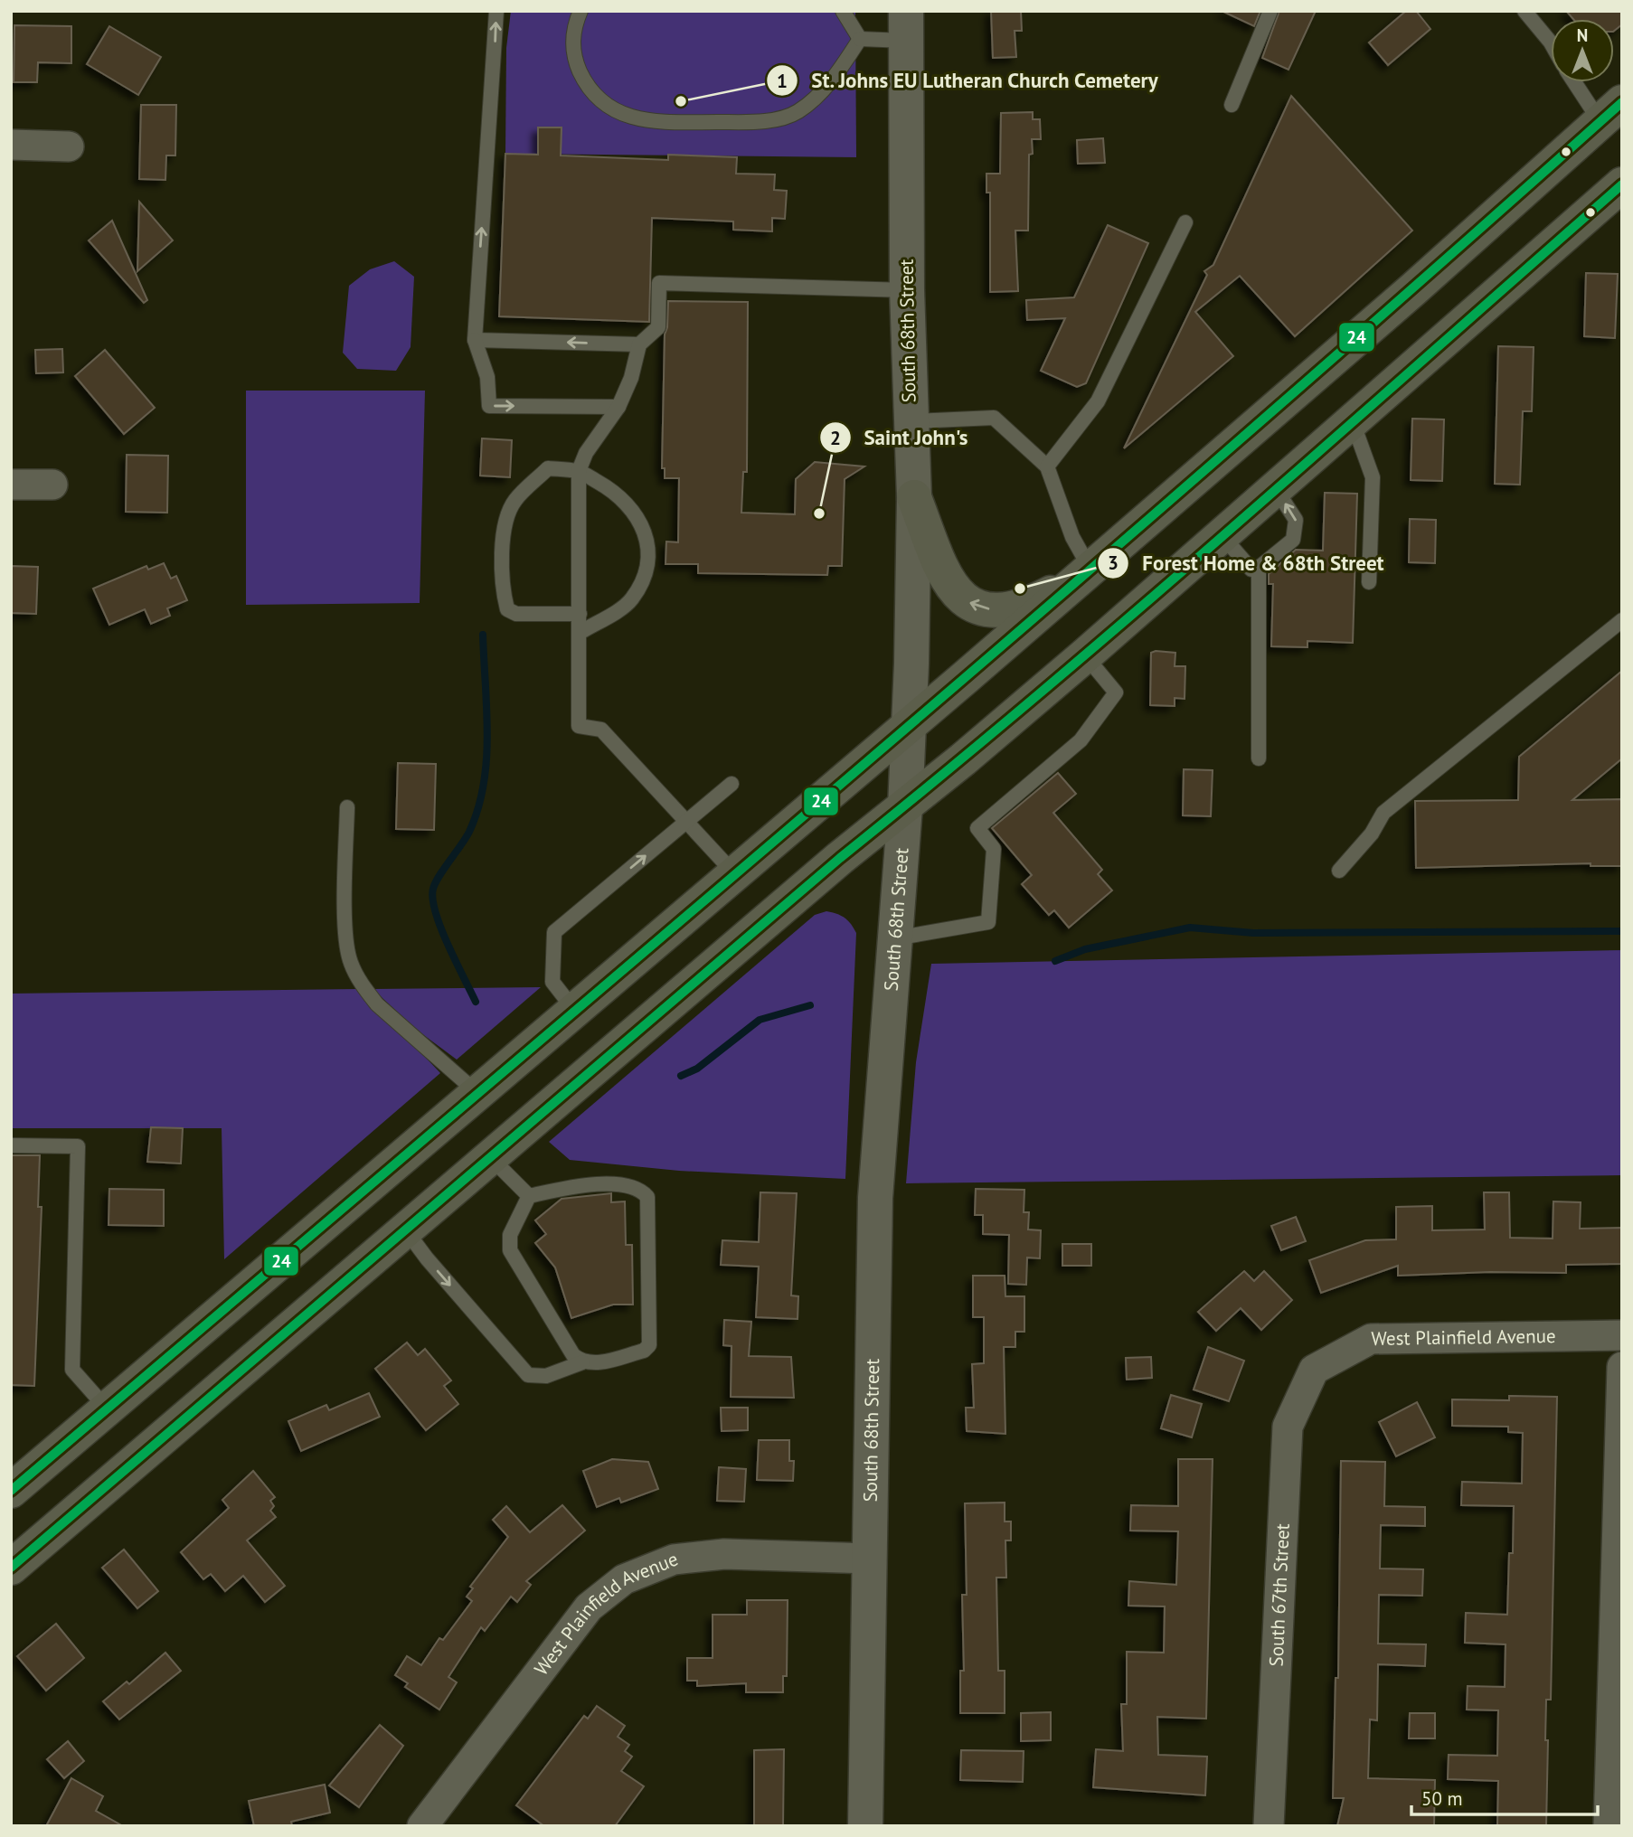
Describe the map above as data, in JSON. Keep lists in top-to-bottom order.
{
  "streets": {
    "street": ["South 68th Street", "West Plainfield Avenue", "South 67th Street"]
  },
  "crossings": [
    ["South 68th Street", "West Plainfield Avenue"],
    ["West Plainfield Avenue", "South 67th Street"]
  ],
  "places": ["St. Johns EU Lutheran Church Cemetery", "Saint John's", "Forest Home & 68th Street"],
  "lines": ["transit line 24"],
  "scale_bar": "50 m",
  "north": "top"
}
